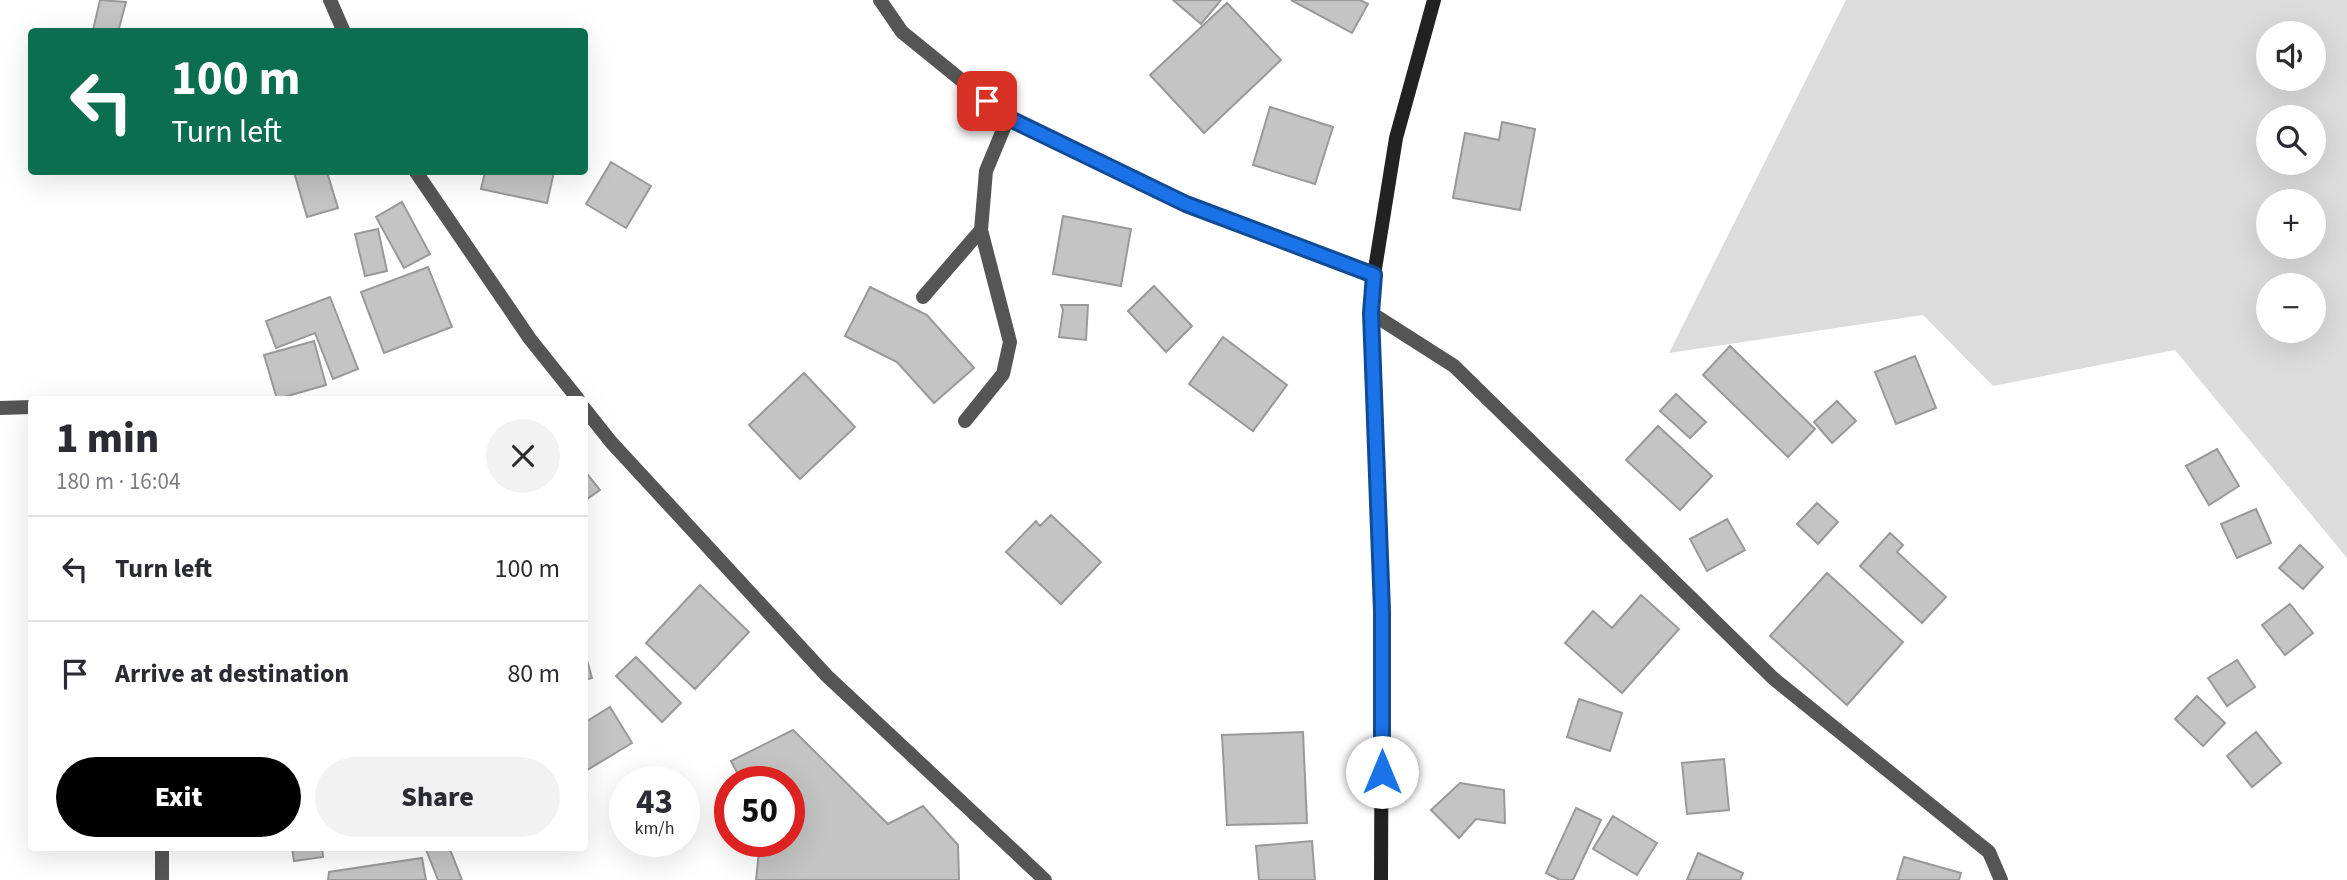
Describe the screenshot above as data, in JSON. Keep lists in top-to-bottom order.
{
  "page": {
    "map_buttons": ["+", "−"],
    "turn": ["100 m", "Turn left"],
    "heading": ["1 min", "180 m · 16:04"],
    "list": [
      {
        "name": "Turn left",
        "value": "100 m"
      },
      {
        "name": "Arrive at destination",
        "value": "80 m"
      }
    ],
    "buttons": ["Exit", "Share"],
    "speed": "43 km/h",
    "limit": "50"
  }
}
